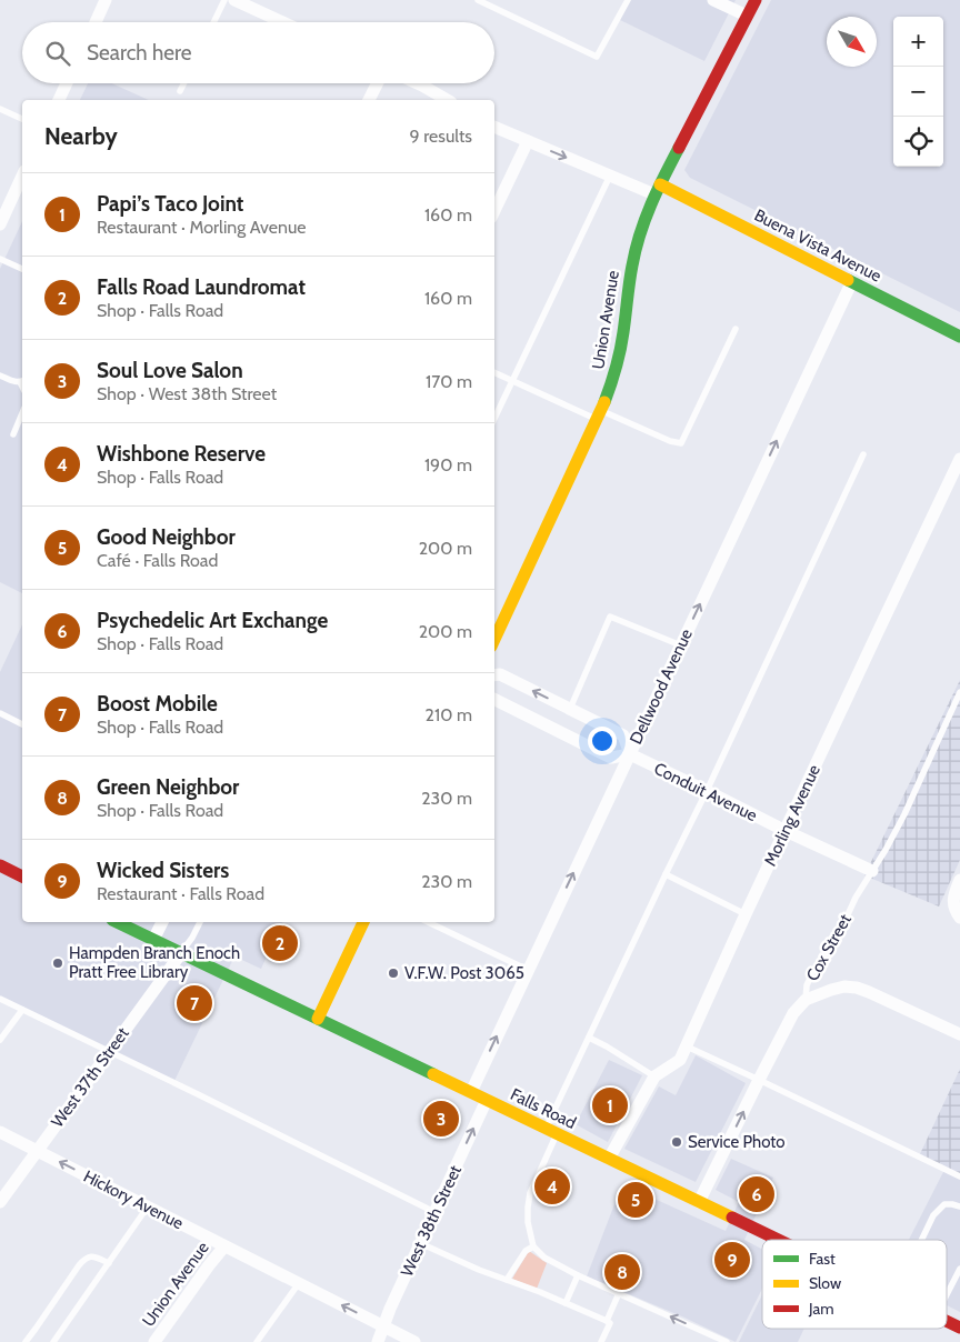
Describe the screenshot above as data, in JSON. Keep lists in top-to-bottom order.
{
  "streets": {
    "street": [
      "Buena Vista Avenue",
      "Union Avenue",
      "Dellwood Avenue",
      "Conduit Avenue",
      "Morling Avenue",
      "Cox Street",
      "West 37th Street",
      "Falls Road",
      "Hickory Avenue",
      "West 38th Street"
    ]
  },
  "crossings": [
    ["Buena Vista Avenue", "Union Avenue"],
    ["Buena Vista Avenue", "Dellwood Avenue"],
    ["Union Avenue", "Hickory Avenue"],
    ["Dellwood Avenue", "Conduit Avenue"],
    ["Dellwood Avenue", "Falls Road"],
    ["Conduit Avenue", "Morling Avenue"],
    ["Conduit Avenue", "Cox Street"],
    ["Morling Avenue", "Falls Road"],
    ["Cox Street", "Falls Road"],
    ["West 37th Street", "Falls Road"],
    ["West 37th Street", "Hickory Avenue"],
    ["Falls Road", "West 38th Street"],
    ["Hickory Avenue", "West 38th Street"]
  ],
  "one_way": ["Dellwood Avenue", "Hickory Avenue", "West 38th Street"],
  "places": ["Hampden Branch Enoch Pratt Free Library", "V.F.W. Post 3065", "Service Photo"],
  "legend": ["Fast", "Slow", "Jam"],
  "north": "bottom right",
  "page": {
    "map_buttons": ["+", "−"],
    "search": "Search here",
    "heading": ["Nearby", "9 results"],
    "list": [
      {
        "mark": "1",
        "name": "Papi’s Taco Joint",
        "note": "Restaurant · Morling Avenue",
        "value": "160 m"
      },
      {
        "mark": "2",
        "name": "Falls Road Laundromat",
        "note": "Shop · Falls Road",
        "value": "160 m"
      },
      {
        "mark": "3",
        "name": "Soul Love Salon",
        "note": "Shop · West 38th Street",
        "value": "170 m"
      },
      {
        "mark": "4",
        "name": "Wishbone Reserve",
        "note": "Shop · Falls Road",
        "value": "190 m"
      },
      {
        "mark": "5",
        "name": "Good Neighbor",
        "note": "Café · Falls Road",
        "value": "200 m"
      },
      {
        "mark": "6",
        "name": "Psychedelic Art Exchange",
        "note": "Shop · Falls Road",
        "value": "200 m"
      },
      {
        "mark": "7",
        "name": "Boost Mobile",
        "note": "Shop · Falls Road",
        "value": "210 m"
      },
      {
        "mark": "8",
        "name": "Green Neighbor",
        "note": "Shop · Falls Road",
        "value": "230 m"
      },
      {
        "mark": "9",
        "name": "Wicked Sisters",
        "note": "Restaurant · Falls Road",
        "value": "230 m"
      }
    ],
    "pins": [
      "2",
      "7",
      "1",
      "3",
      "4",
      "6",
      "5",
      "9",
      "8"
    ]
  }
}
